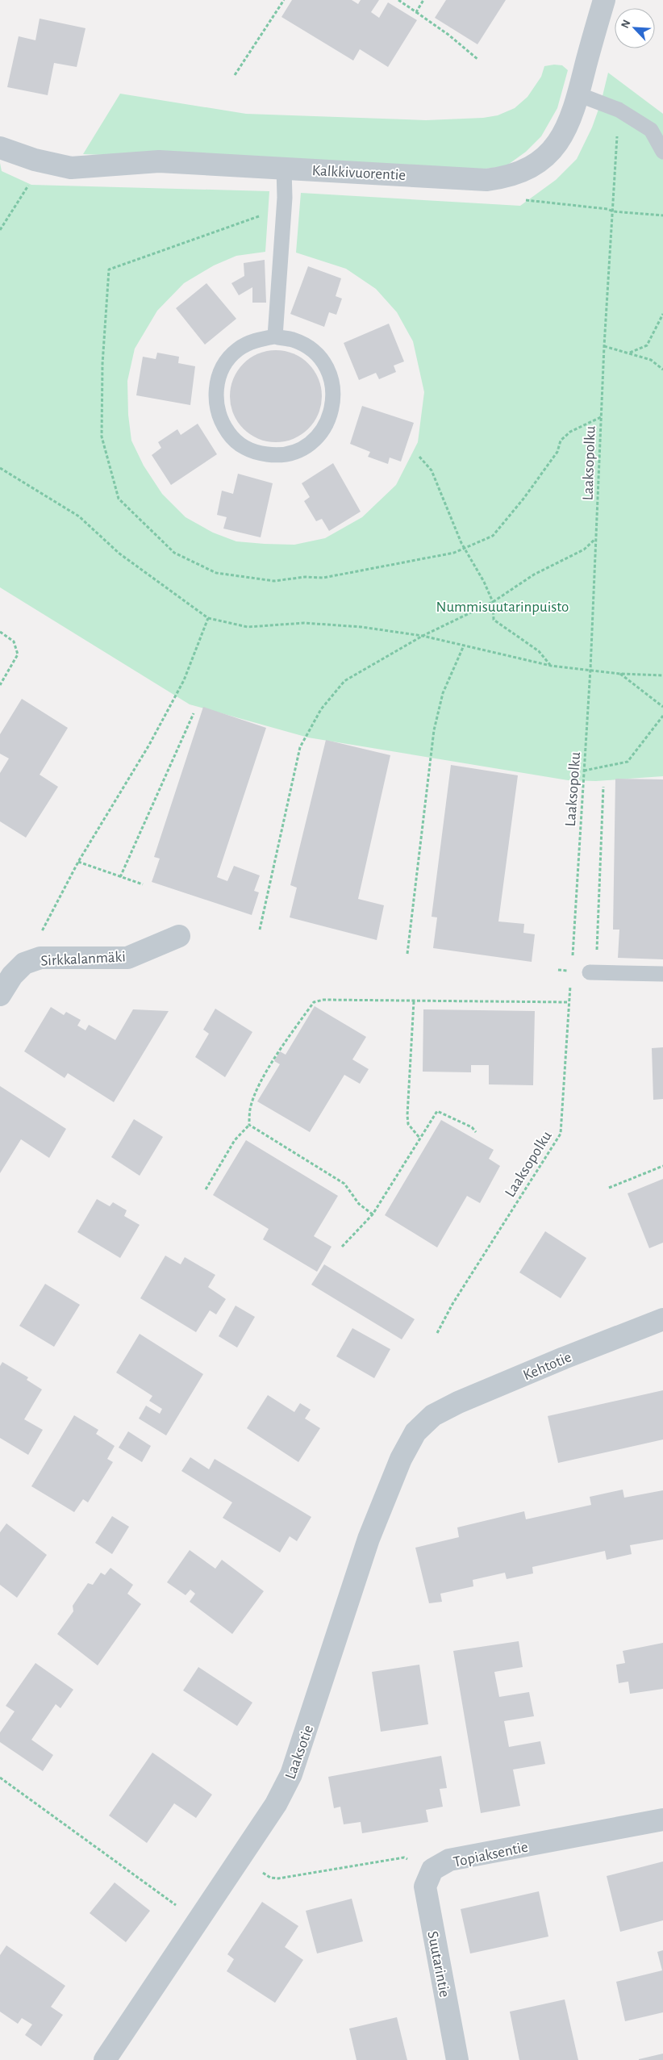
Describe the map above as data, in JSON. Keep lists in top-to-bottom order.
{
  "streets": {
    "street": [
      "Kalkkivuorentie",
      "Sirkkalanmäki",
      "Kehtotie",
      "Laaksotie",
      "Topiaksentie",
      "Suutarintie"
    ],
    "path": ["Laaksopolku"]
  },
  "crossings": [
    ["Kehtotie", "Laaksotie"],
    ["Topiaksentie", "Suutarintie"]
  ],
  "parks": ["Nummisuutarinpuisto"],
  "north": "top left"
}
